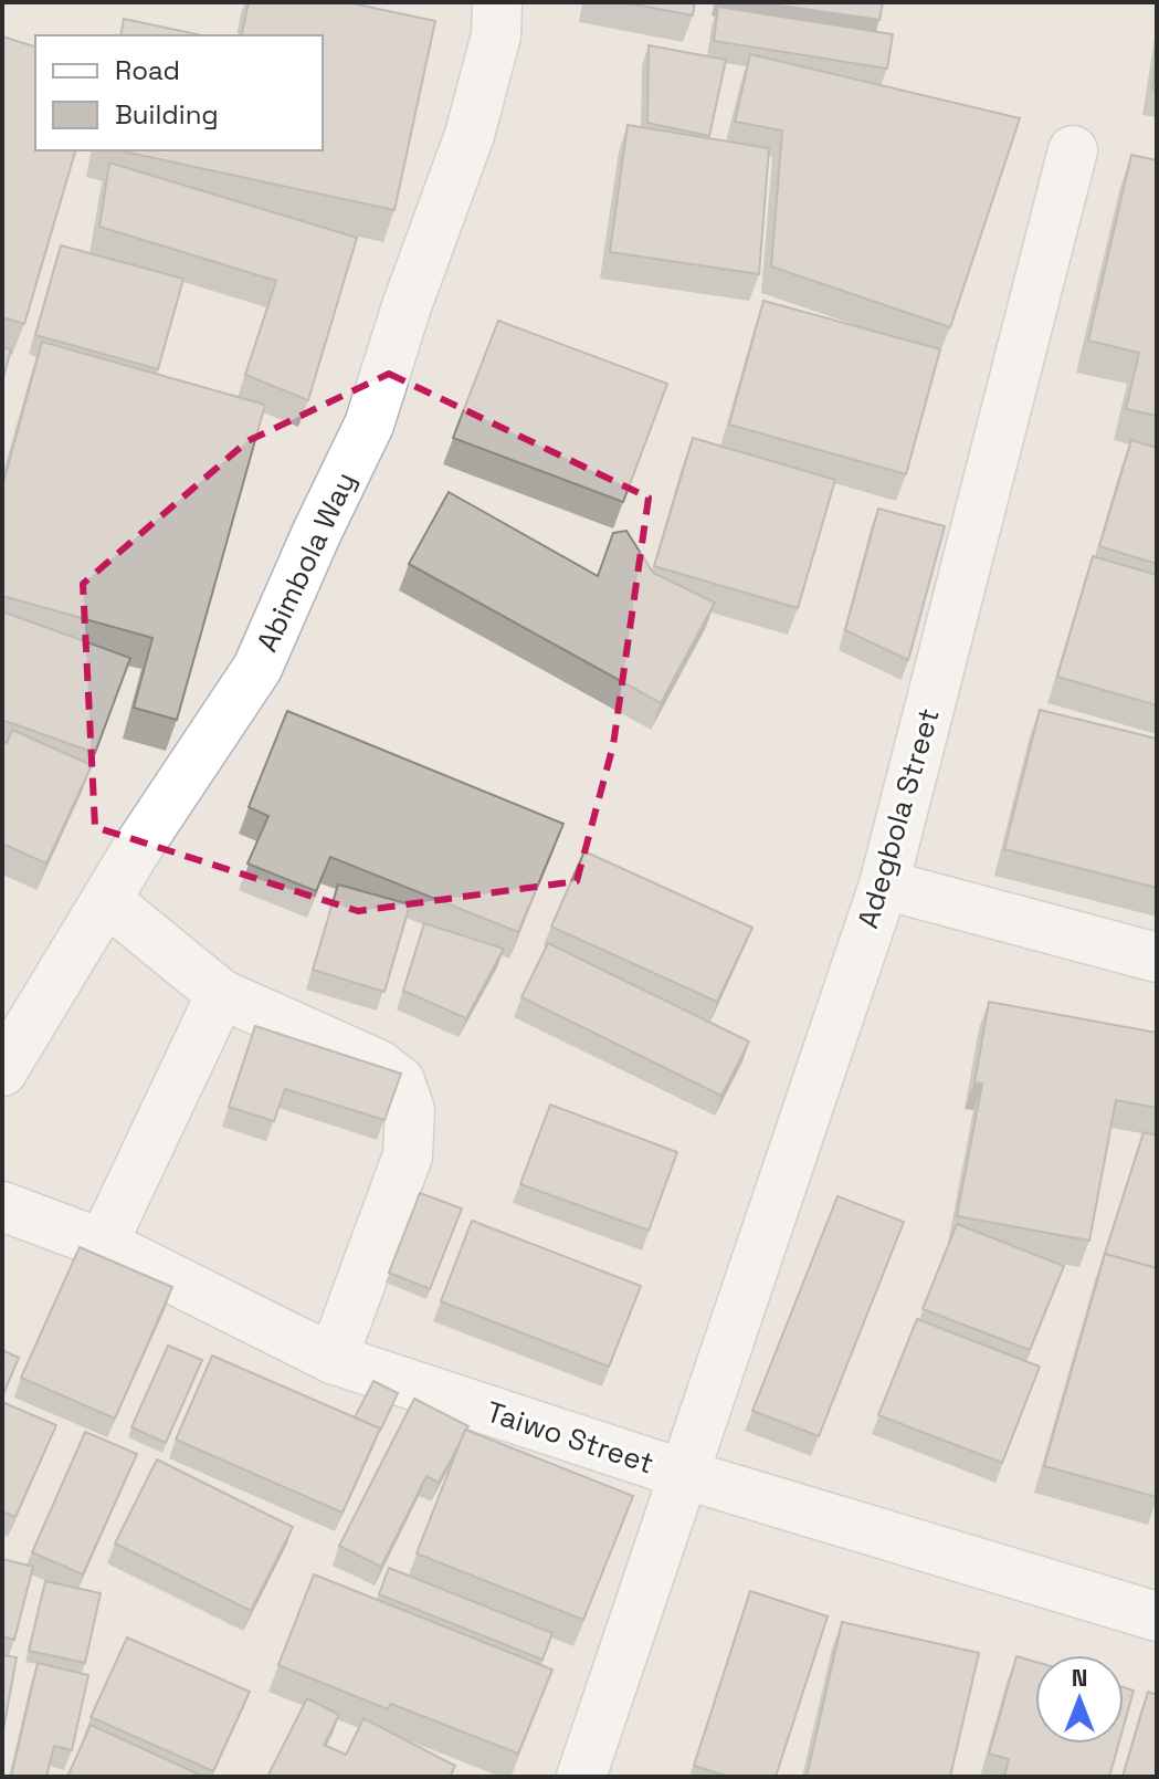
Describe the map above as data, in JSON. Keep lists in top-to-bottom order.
{
  "streets": {
    "street": ["Abimbola Way", "Adegbola Street", "Taiwo Street"]
  },
  "crossings": [
    ["Adegbola Street", "Taiwo Street"]
  ],
  "legend": ["Road", "Building"],
  "north": "top"
}
